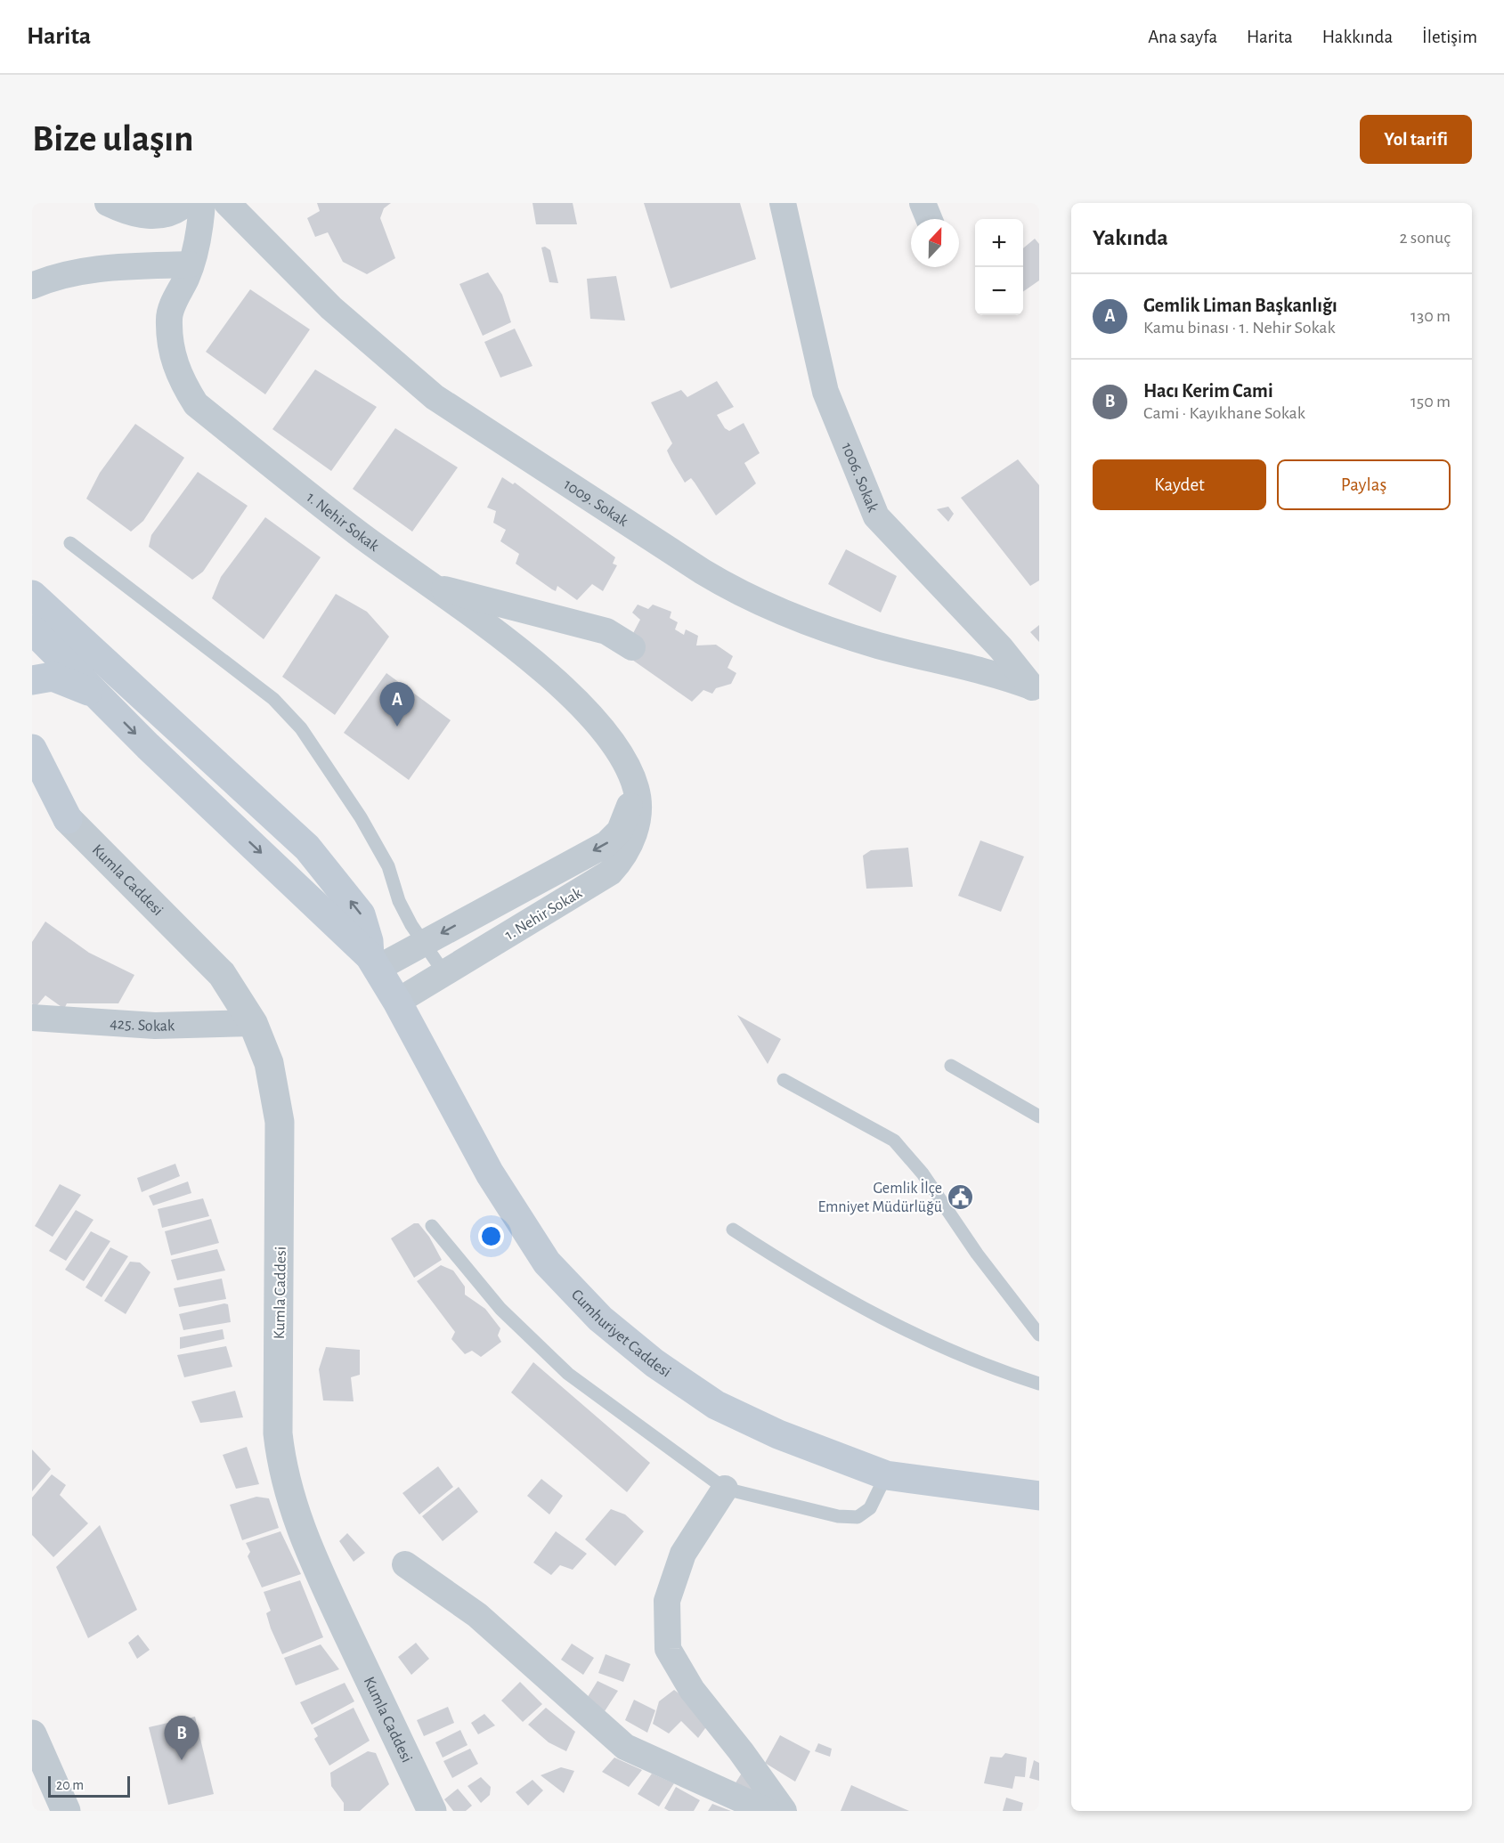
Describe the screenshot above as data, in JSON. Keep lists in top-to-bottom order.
{
  "streets": {
    "main road": ["Cumhuriyet Caddesi"],
    "street": [
      "1006. Sokak",
      "1009. Sokak",
      "1. Nehir Sokak",
      "Kumla Caddesi",
      "425. Sokak"
    ]
  },
  "crossings": [
    ["1006. Sokak", "1009. Sokak"],
    ["1. Nehir Sokak", "Cumhuriyet Caddesi"],
    ["Kumla Caddesi", "425. Sokak"]
  ],
  "places": {
    "public building": ["Gemlik İlçe Emniyet Müdürlüğü"]
  },
  "scale_bar": "20 m",
  "north": "top",
  "page": {
    "header": "Harita",
    "nav": [
      "Ana sayfa",
      "Harita",
      "Hakkında",
      "İletişim"
    ],
    "buttons": [
      "Yol tarifi",
      ["Kaydet", "Paylaş"]
    ],
    "title": "Bize ulaşın",
    "heading": ["Yakında", "2 sonuç"],
    "map_buttons": ["+", "−"],
    "list": [
      {
        "mark": "A",
        "name": "Gemlik Liman Başkanlığı",
        "note": "Kamu binası · 1. Nehir Sokak",
        "value": "130 m"
      },
      {
        "mark": "B",
        "name": "Hacı Kerim Cami",
        "note": "Cami · Kayıkhane Sokak",
        "value": "150 m"
      }
    ],
    "pins": ["A", "B"],
    "scale": "20 m"
  }
}
